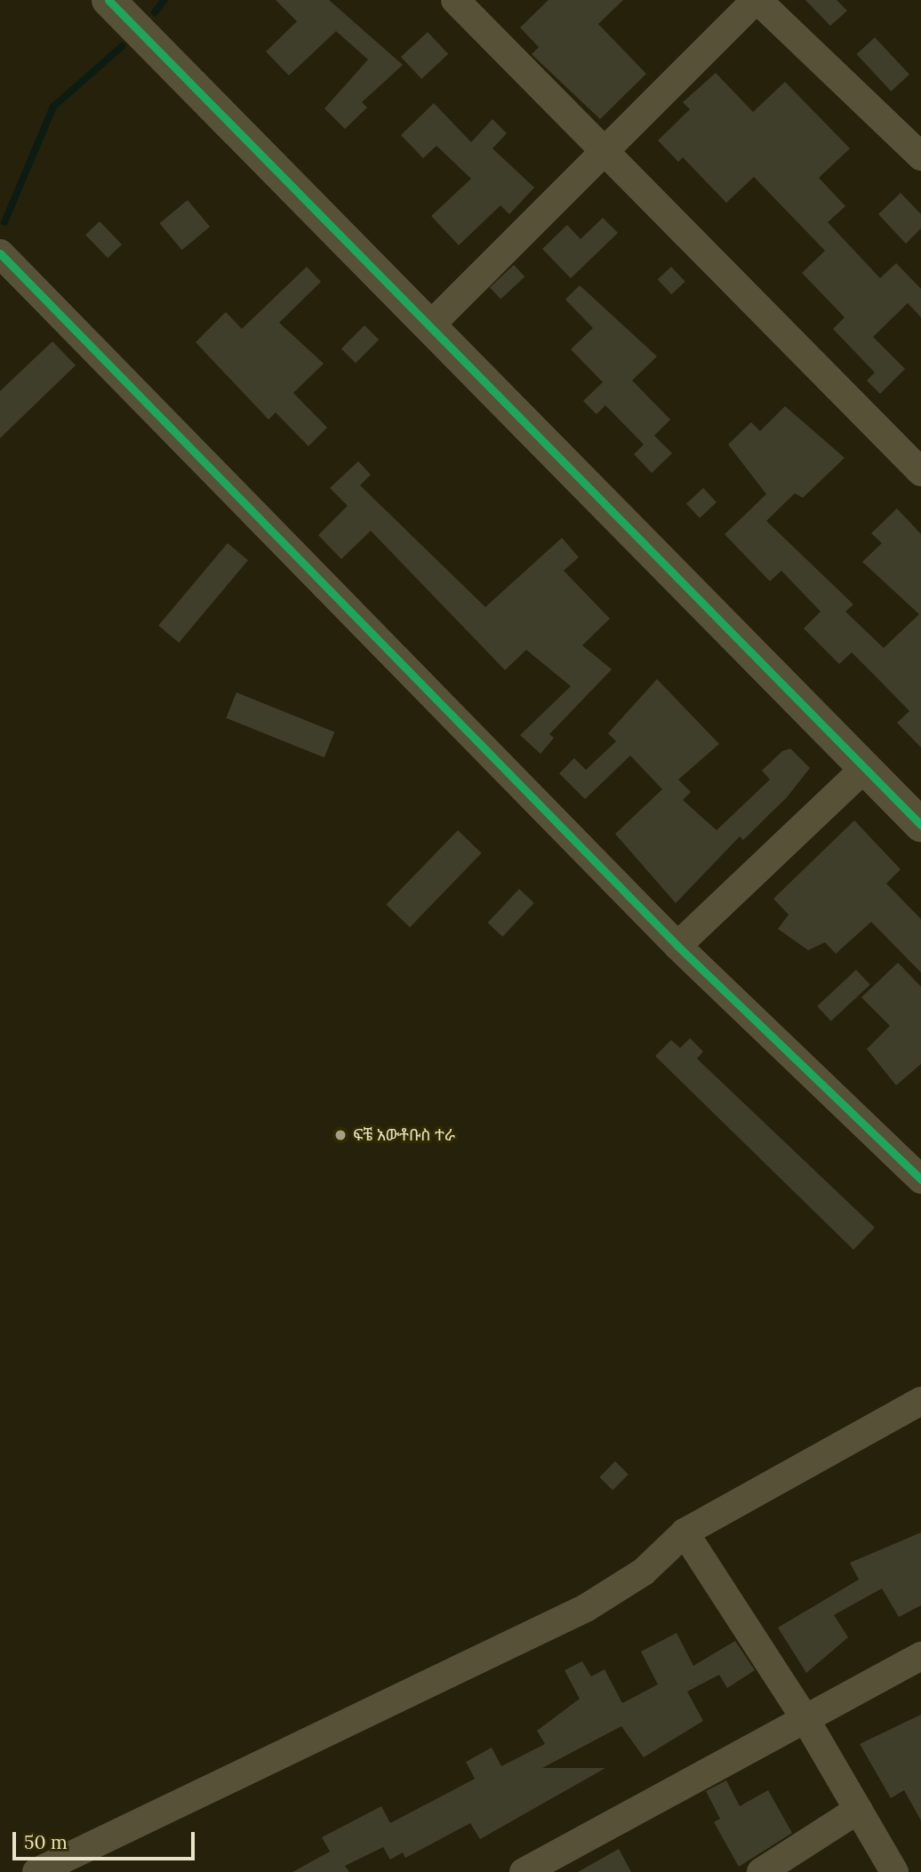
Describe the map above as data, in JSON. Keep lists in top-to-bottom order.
{
  "places": ["ፍቼ አውቶቡስ ተራ"],
  "scale_bar": "50 m"
}
